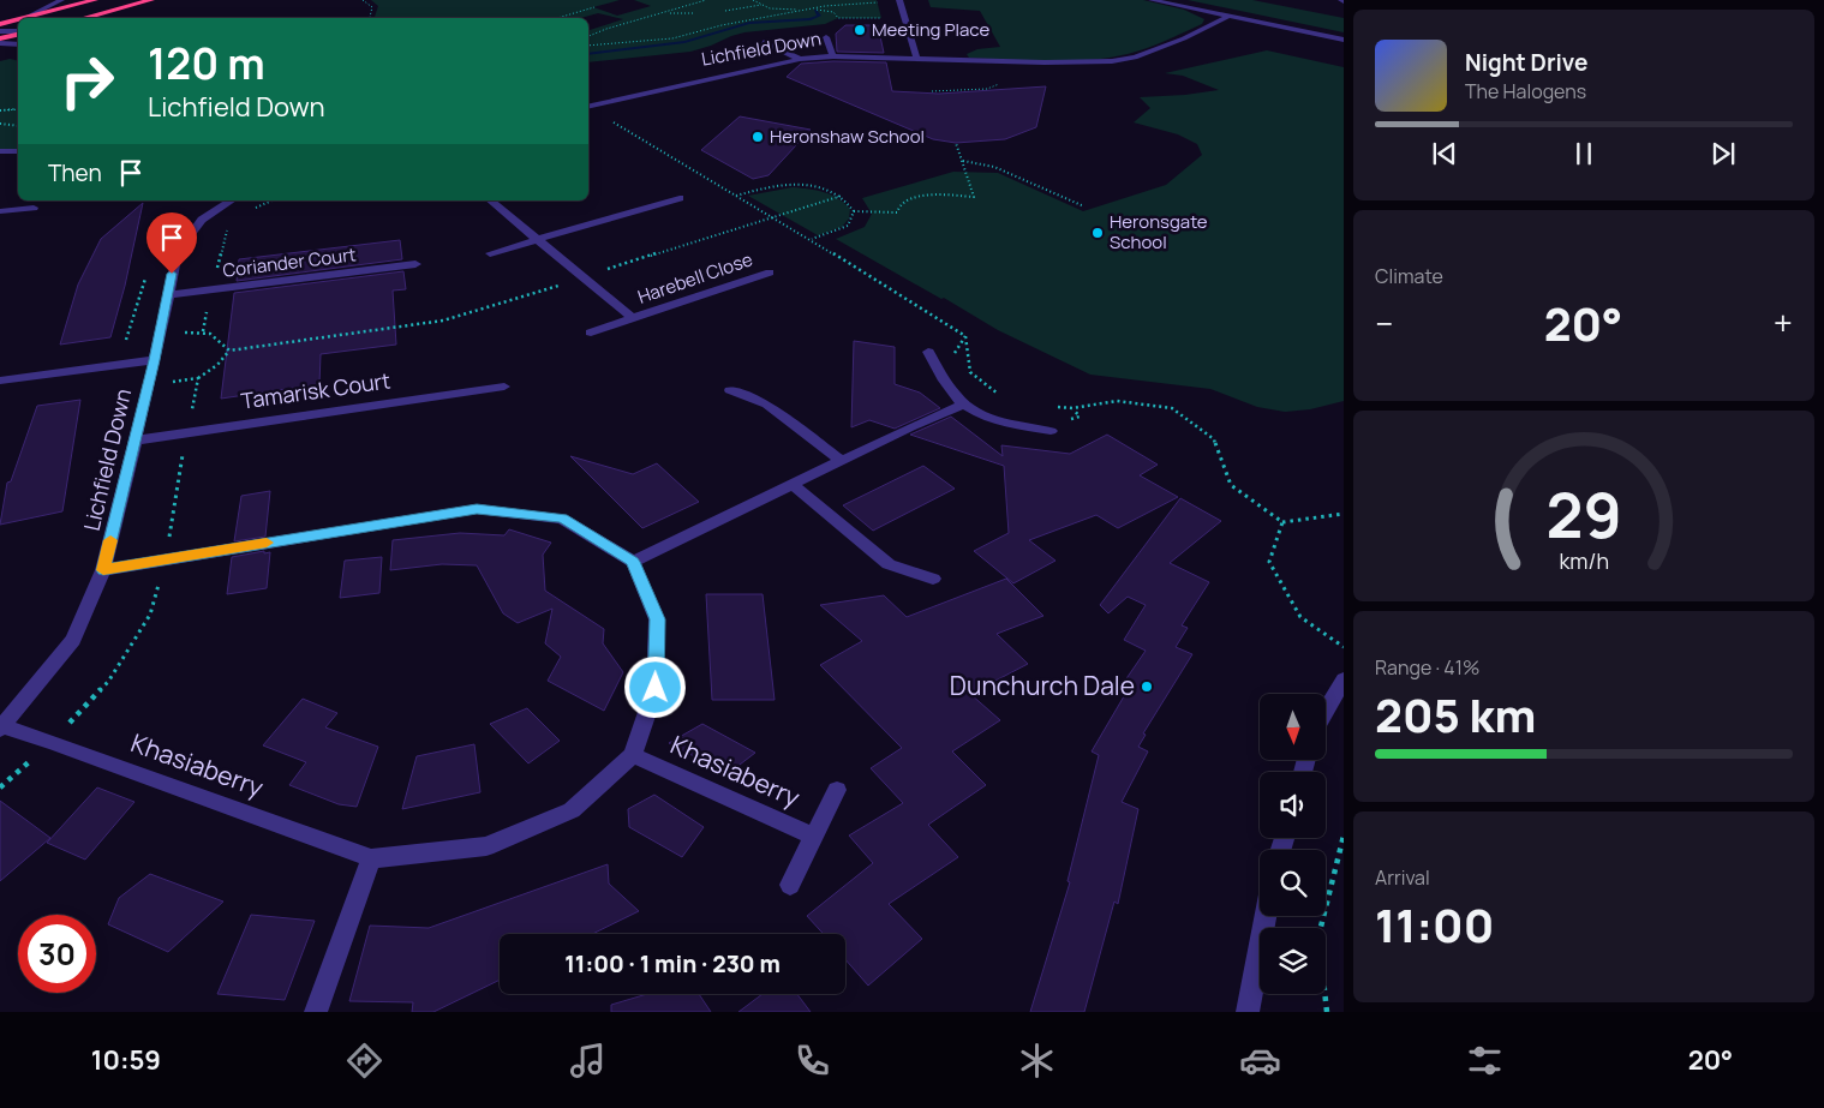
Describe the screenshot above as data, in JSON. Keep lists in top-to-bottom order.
{
  "streets": {
    "street": [
      "Lichfield Down",
      "Coriander Court",
      "Harebell Close",
      "Tamarisk Court",
      "Khasiaberry"
    ]
  },
  "crossings": [
    ["Lichfield Down", "Coriander Court"],
    ["Lichfield Down", "Tamarisk Court"],
    ["Lichfield Down", "Khasiaberry"]
  ],
  "places": [
    "Meeting Place",
    "Heronshaw School",
    "Heronsgate School",
    "Dunchurch Dale"
  ],
  "north": "bottom",
  "page": {
    "turn": ["120 m", "Lichfield Down"],
    "song": ["Night Drive", "The Halogens"],
    "then": "Then",
    "tile": [
      "Climate",
      ["Range · 41%", "205 km"],
      ["Arrival", "11:00"]
    ],
    "heat": ["−", "20°", "+"],
    "limit": "30",
    "trip": "11:00 · 1 min · 230 m",
    "tabs": ["10:59", "20°"],
    "gauge": ["29", "km/h"]
  }
}
